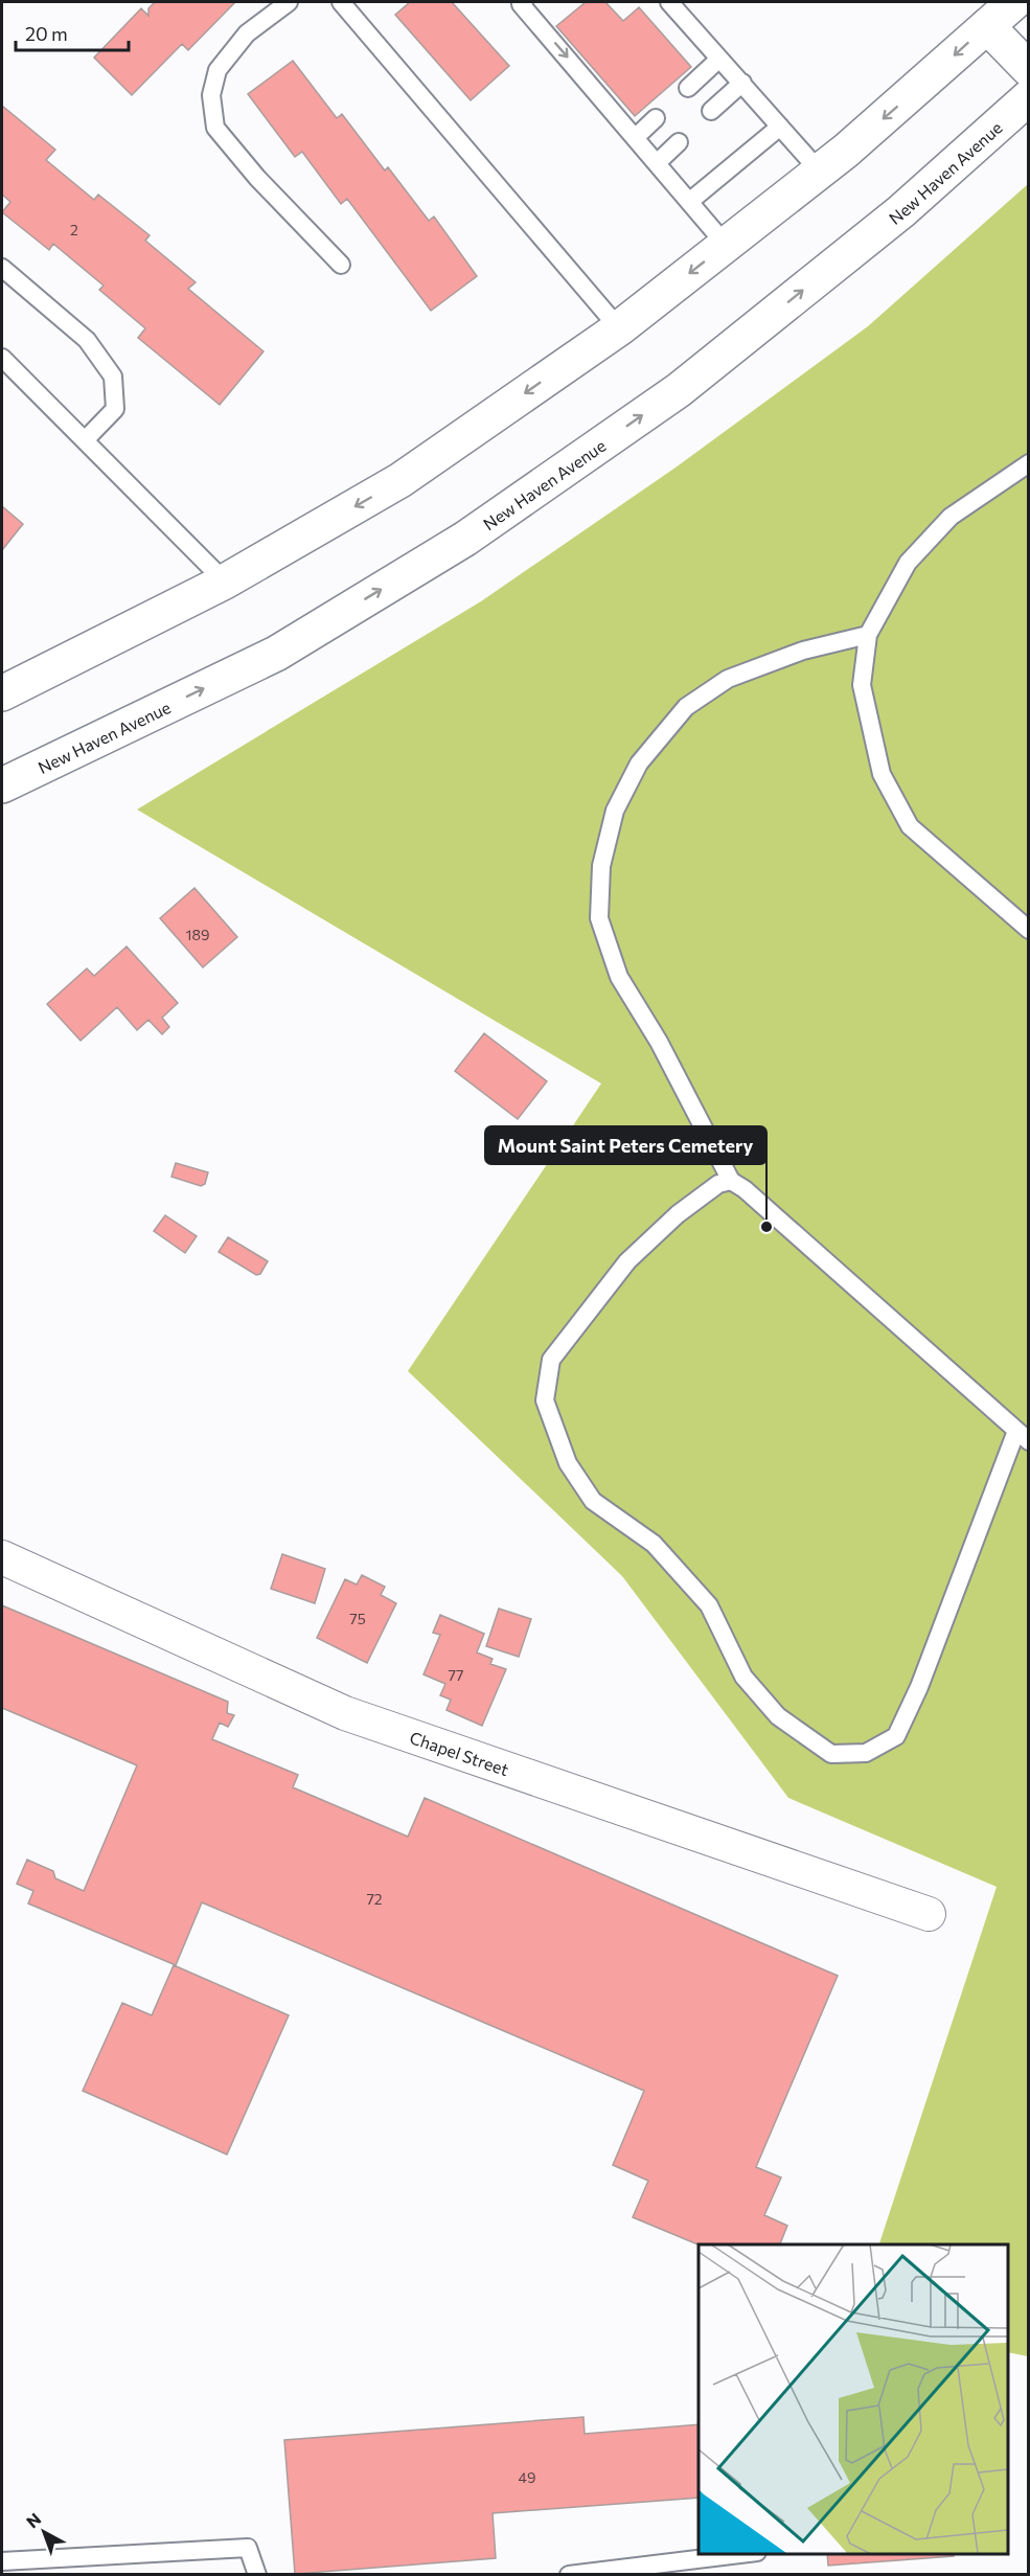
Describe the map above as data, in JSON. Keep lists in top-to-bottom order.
{
  "streets": {
    "highway": ["New Haven Avenue"],
    "street": ["Chapel Street"]
  },
  "places": ["Mount Saint Peters Cemetery"],
  "house_numbers": [
    "2",
    "189",
    "75",
    "77",
    "72",
    "49"
  ],
  "scale_bar": "20 m",
  "north": "top left"
}
